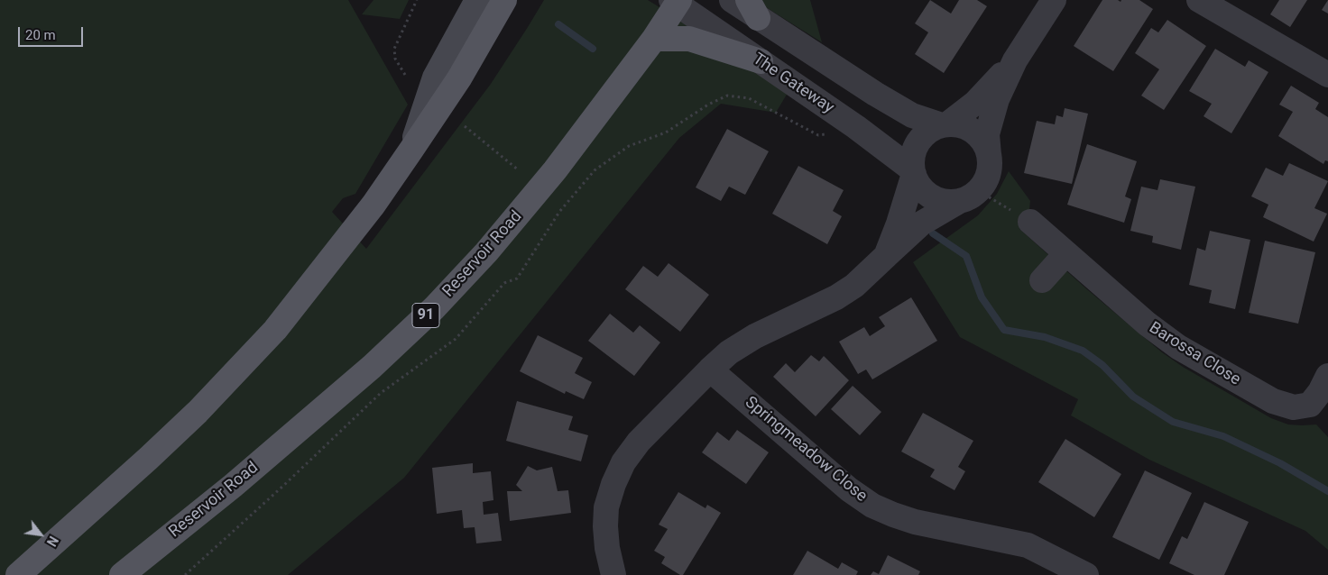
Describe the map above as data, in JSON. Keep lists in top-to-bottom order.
{
  "streets": {
    "main road": ["Reservoir Road", "91"],
    "street": ["The Gateway", "Barossa Close", "Springmeadow Close"]
  },
  "crossings": [
    ["The Gateway", "Reservoir Road"]
  ],
  "scale_bar": "20 m",
  "north": "bottom right"
}
